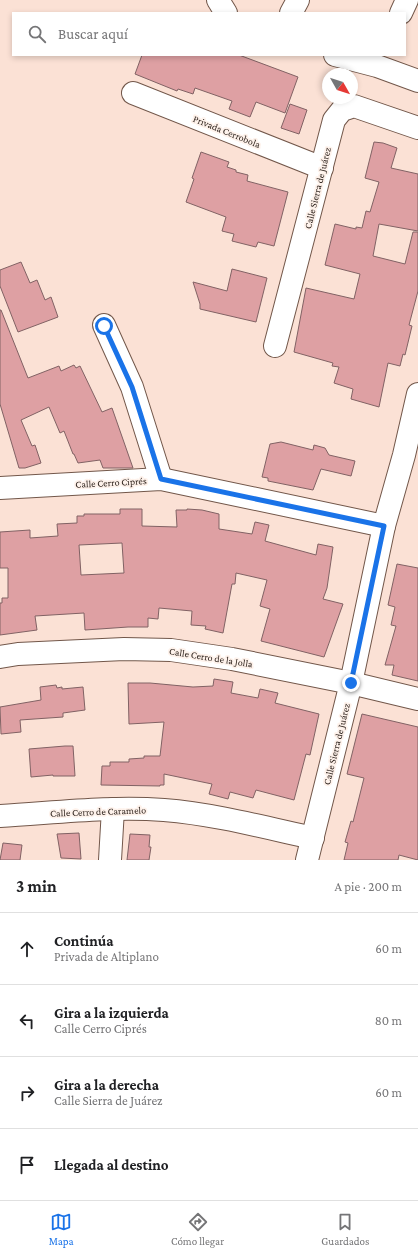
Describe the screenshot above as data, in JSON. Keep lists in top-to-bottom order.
{
  "streets": {
    "street": [
      "Privada Cerrobola",
      "Calle Sierra de Juárez",
      "Calle Cerro Ciprés",
      "Calle Cerro de la Jolla",
      "Calle Cerro de Caramelo"
    ]
  },
  "crossings": [
    ["Privada Cerrobola", "Calle Sierra de Juárez"],
    ["Calle Sierra de Juárez", "Calle Cerro Ciprés"],
    ["Calle Sierra de Juárez", "Calle Cerro de la Jolla"],
    ["Calle Sierra de Juárez", "Calle Cerro de Caramelo"]
  ],
  "north": "bottom right",
  "page": {
    "search": "Buscar aquí",
    "heading": ["3 min", "A pie · 200 m"],
    "list": [
      ["Continúa", "Privada de Altiplano", "60 m"],
      ["Gira a la izquierda", "Calle Cerro Ciprés", "80 m"],
      ["Gira a la derecha", "Calle Sierra de Juárez", "60 m"],
      "Llegada al destino"
    ],
    "nav": ["Mapa", "Cómo llegar", "Guardados"]
  }
}
